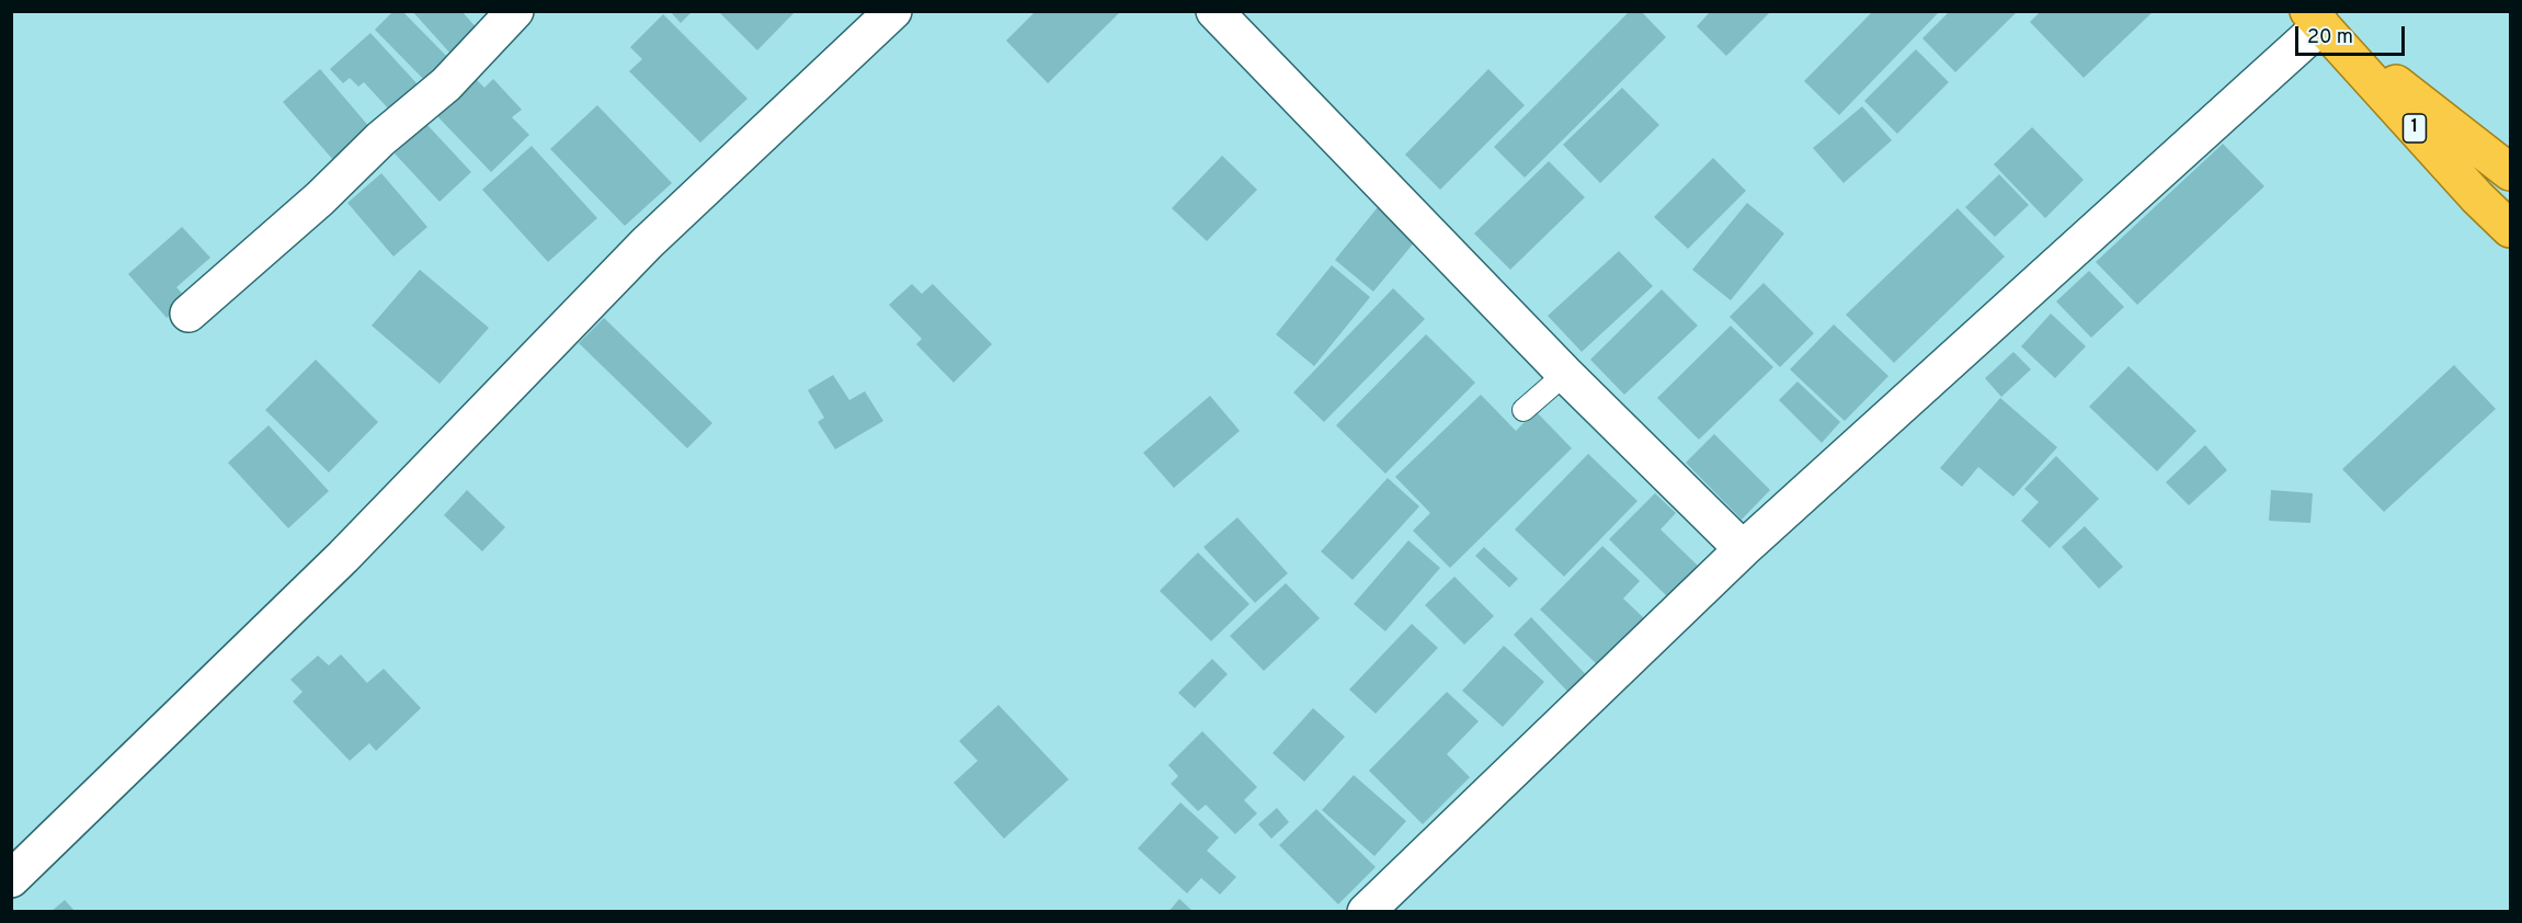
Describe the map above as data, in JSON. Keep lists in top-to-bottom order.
{
  "streets": {
    "highway": ["1"]
  },
  "scale_bar": "20 m"
}
